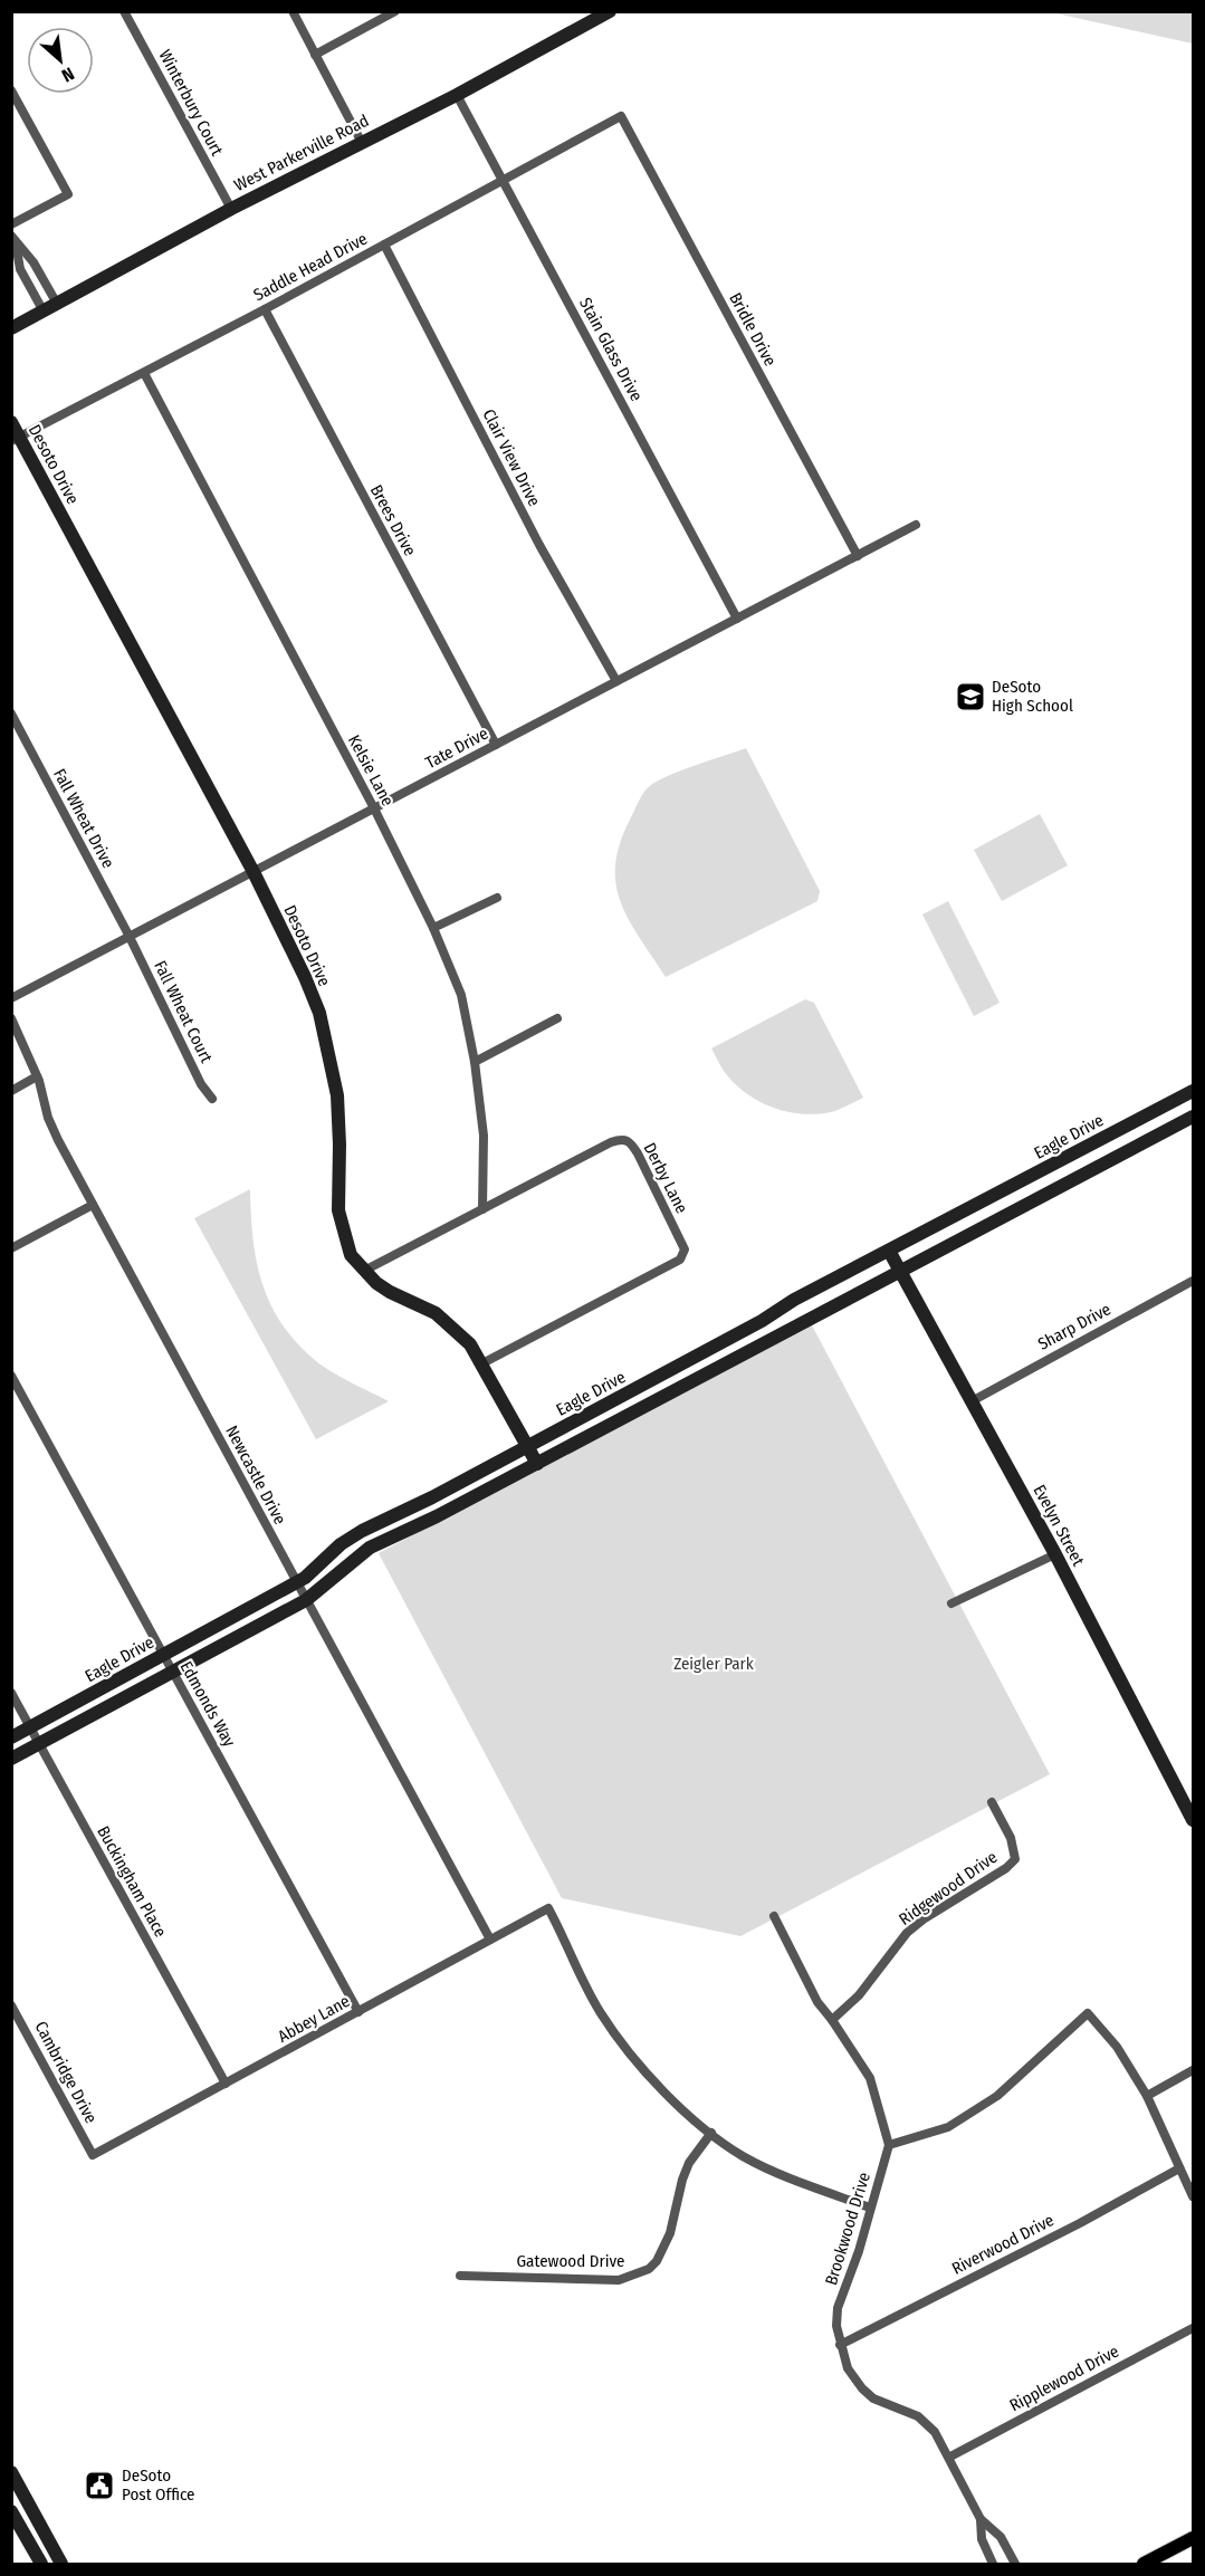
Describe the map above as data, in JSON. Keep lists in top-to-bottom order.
{
  "streets": {
    "street": [
      "Winterbury Court",
      "West Parkerville Road",
      "Saddle Head Drive",
      "Bridle Drive",
      "Stain Glass Drive",
      "Clair View Drive",
      "Desoto Drive",
      "Brees Drive",
      "Tate Drive",
      "Kelsie Lane",
      "Fall Wheat Drive",
      "Fall Wheat Court",
      "Eagle Drive",
      "Derby Lane",
      "Sharp Drive",
      "Newcastle Drive",
      "Evelyn Street",
      "Edmonds Way",
      "Buckingham Place",
      "Ridgewood Drive",
      "Abbey Lane",
      "Cambridge Drive",
      "Brookwood Drive",
      "Riverwood Drive",
      "Gatewood Drive",
      "Ripplewood Drive"
    ]
  },
  "crossings": [
    ["Winterbury Court", "West Parkerville Road"],
    ["West Parkerville Road", "Stain Glass Drive"],
    ["Saddle Head Drive", "Bridle Drive"],
    ["Saddle Head Drive", "Stain Glass Drive"],
    ["Saddle Head Drive", "Clair View Drive"],
    ["Saddle Head Drive", "Desoto Drive"],
    ["Saddle Head Drive", "Brees Drive"],
    ["Saddle Head Drive", "Kelsie Lane"],
    ["Bridle Drive", "Tate Drive"],
    ["Stain Glass Drive", "Tate Drive"],
    ["Clair View Drive", "Tate Drive"],
    ["Desoto Drive", "Tate Drive"],
    ["Desoto Drive", "Eagle Drive"],
    ["Desoto Drive", "Derby Lane"],
    ["Brees Drive", "Tate Drive"],
    ["Tate Drive", "Kelsie Lane"],
    ["Tate Drive", "Fall Wheat Drive"],
    ["Tate Drive", "Fall Wheat Court"],
    ["Kelsie Lane", "Derby Lane"],
    ["Fall Wheat Drive", "Fall Wheat Court"],
    ["Eagle Drive", "Newcastle Drive"],
    ["Eagle Drive", "Evelyn Street"],
    ["Eagle Drive", "Edmonds Way"],
    ["Eagle Drive", "Buckingham Place"],
    ["Sharp Drive", "Evelyn Street"],
    ["Newcastle Drive", "Abbey Lane"],
    ["Edmonds Way", "Abbey Lane"],
    ["Buckingham Place", "Abbey Lane"],
    ["Abbey Lane", "Cambridge Drive"],
    ["Abbey Lane", "Gatewood Drive"],
    ["Brookwood Drive", "Riverwood Drive"],
    ["Brookwood Drive", "Ripplewood Drive"]
  ],
  "parks": ["Zeigler Park"],
  "places": {
    "school or university": ["DeSoto High School"],
    "public building": ["DeSoto Post Office"]
  },
  "north": "bottom right"
}
